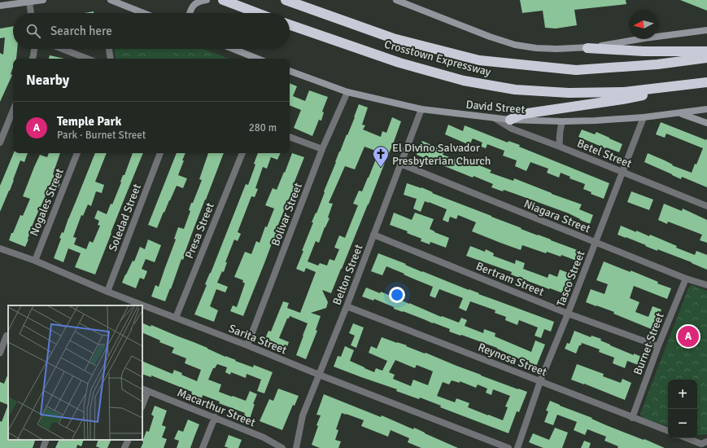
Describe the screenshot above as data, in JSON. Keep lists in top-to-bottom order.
{
  "streets": {
    "highway": ["Crosstown Expressway"],
    "main road": ["David Street"],
    "street": [
      "Betel Street",
      "Nogales Street",
      "Bolivar Street",
      "Niagara Street",
      "Soledad Street",
      "Presa Street",
      "Belton Street",
      "Bertram Street",
      "Tasco Street",
      "Sarita Street",
      "Burnet Street",
      "Reynosa Street",
      "Macarthur Street"
    ]
  },
  "crossings": [
    ["David Street", "Betel Street"],
    ["David Street", "Bolivar Street"],
    ["David Street", "Belton Street"],
    ["David Street", "Tasco Street"],
    ["Betel Street", "Tasco Street"],
    ["Nogales Street", "Sarita Street"],
    ["Bolivar Street", "Sarita Street"],
    ["Niagara Street", "Belton Street"],
    ["Niagara Street", "Tasco Street"],
    ["Niagara Street", "Burnet Street"],
    ["Soledad Street", "Sarita Street"],
    ["Presa Street", "Sarita Street"],
    ["Belton Street", "Bertram Street"],
    ["Belton Street", "Sarita Street"],
    ["Belton Street", "Reynosa Street"],
    ["Bertram Street", "Tasco Street"],
    ["Bertram Street", "Burnet Street"],
    ["Tasco Street", "Reynosa Street"],
    ["Burnet Street", "Reynosa Street"]
  ],
  "places": {
    "church": ["El Divino Salvador Presbyterian Church"]
  },
  "north": "left",
  "page": {
    "search": "Search here",
    "heading": "Nearby",
    "list": [
      {
        "mark": "A",
        "name": "Temple Park",
        "note": "Park · Burnet Street",
        "value": "280 m"
      }
    ],
    "pins": "A",
    "map_buttons": ["+", "−"]
  }
}
